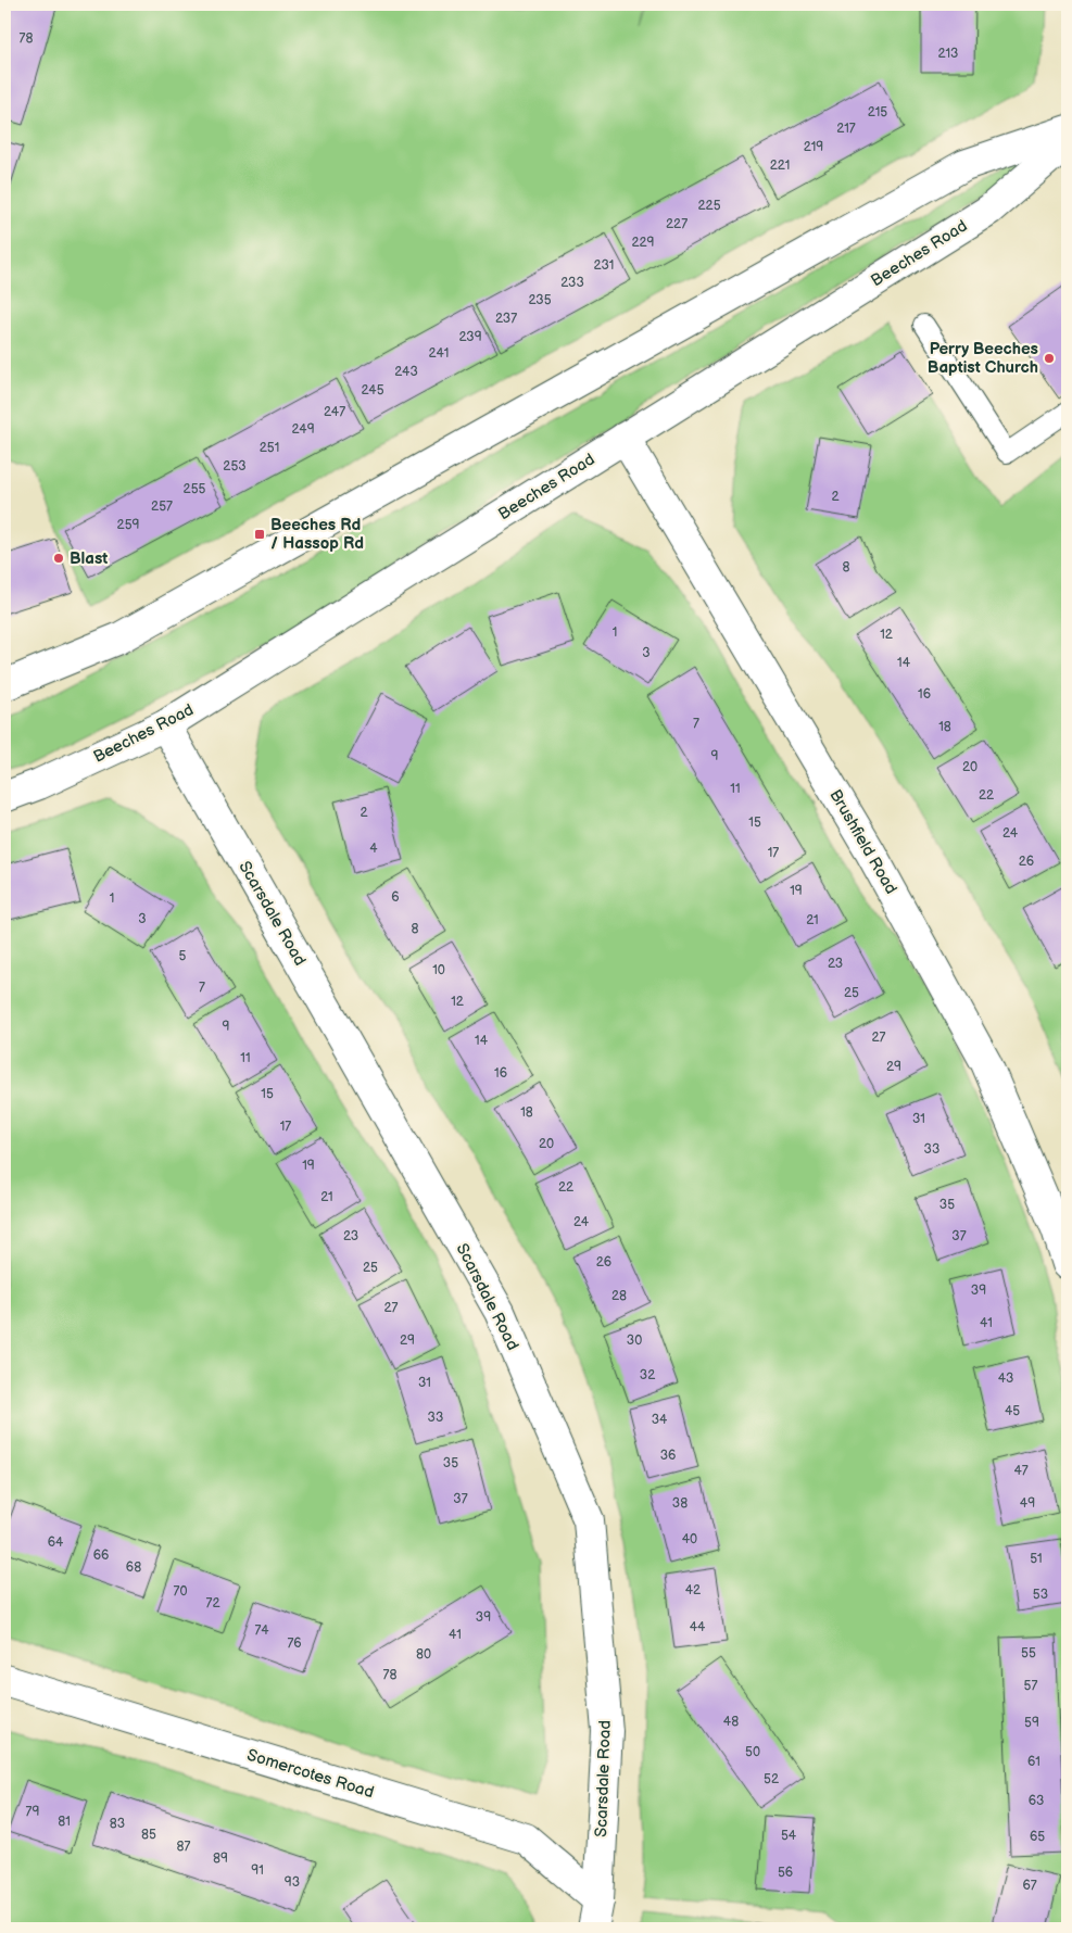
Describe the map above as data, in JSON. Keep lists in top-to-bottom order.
{
  "streets": {
    "street": [
      "Beeches Road",
      "Brushfield Road",
      "Scarsdale Road",
      "Somercotes Road"
    ]
  },
  "crossings": [
    ["Beeches Road", "Brushfield Road"],
    ["Beeches Road", "Scarsdale Road"],
    ["Scarsdale Road", "Somercotes Road"]
  ],
  "places": {
    "other": ["Perry Beeches Baptist Church", "Blast"],
    "transit": ["Beeches Rd / Hassop Rd"]
  },
  "house_numbers": [
    "78",
    "213",
    "215",
    "217",
    "219",
    "221",
    "225",
    "227",
    "229",
    "231",
    "233",
    "235",
    "237",
    "239",
    "241",
    "243",
    "245",
    "247",
    "249",
    "251",
    "253",
    "255",
    "2",
    "257",
    "259",
    "8",
    "1",
    "12",
    "3",
    "14",
    "16",
    "7",
    "18",
    "9",
    "20",
    "11",
    "22",
    "2",
    "15",
    "24",
    "4",
    "17",
    "26",
    "19",
    "6",
    "1",
    "3",
    "21",
    "8",
    "5",
    "23",
    "10",
    "7",
    "25",
    "12",
    "9",
    "27",
    "14",
    "11",
    "29",
    "16",
    "15",
    "18",
    "31",
    "17",
    "20",
    "33",
    "19",
    "22",
    "21",
    "35",
    "24",
    "23",
    "37",
    "26",
    "25",
    "39",
    "28",
    "27",
    "41",
    "29",
    "30",
    "32",
    "43",
    "31",
    "45",
    "33",
    "34",
    "36",
    "35",
    "47",
    "37",
    "38",
    "49",
    "40",
    "64",
    "66",
    "51",
    "68",
    "42",
    "70",
    "53",
    "72",
    "39",
    "44",
    "74",
    "41",
    "76",
    "55",
    "80",
    "78",
    "57",
    "48",
    "59",
    "50",
    "61",
    "52",
    "63",
    "79",
    "81",
    "83",
    "85",
    "54",
    "65",
    "87",
    "89",
    "91",
    "56",
    "93",
    "67"
  ]
}
